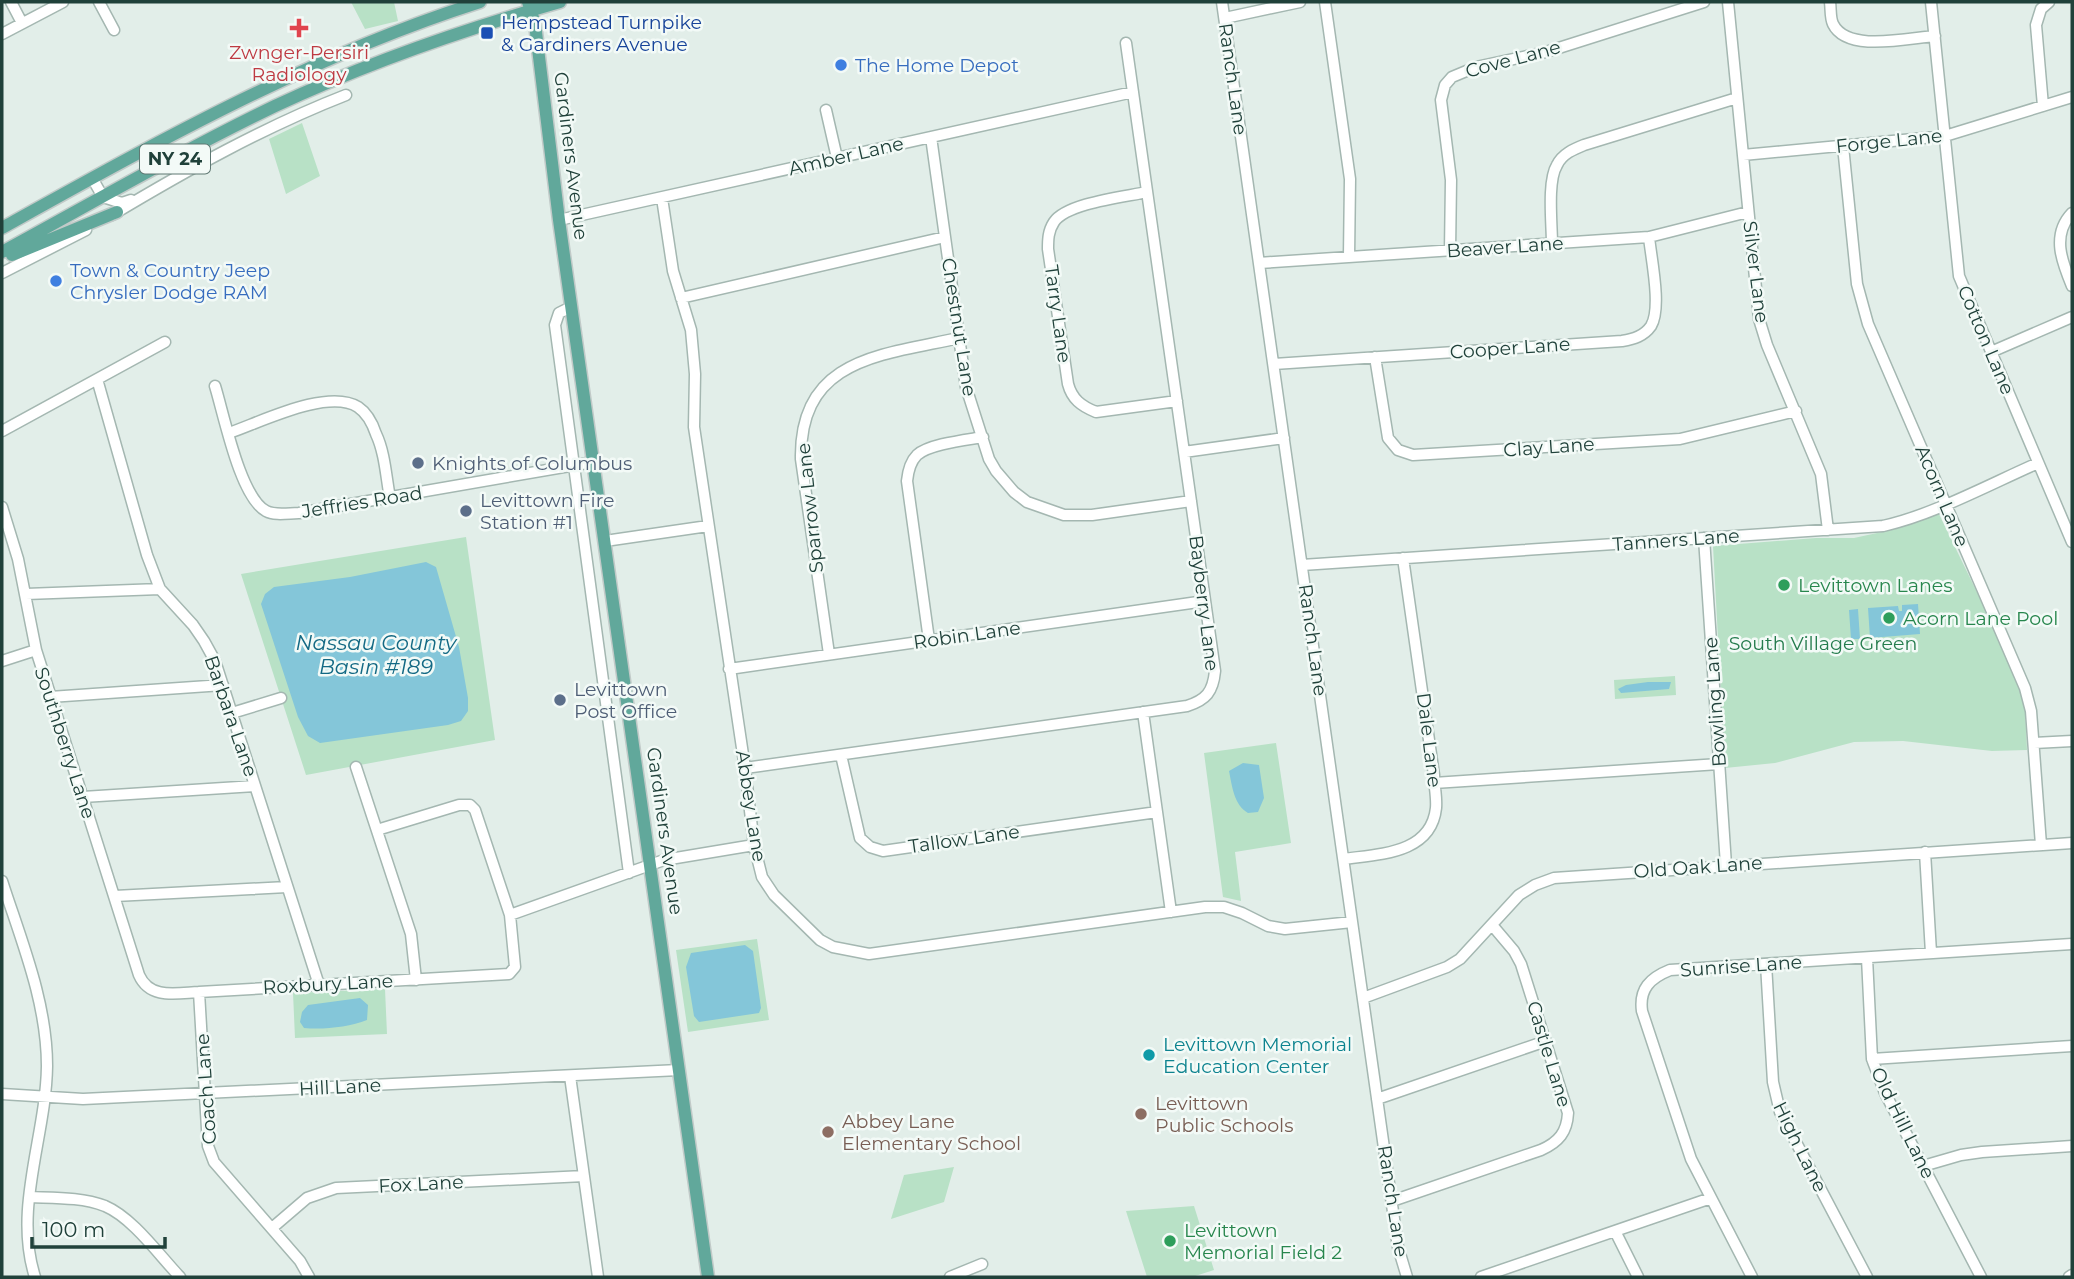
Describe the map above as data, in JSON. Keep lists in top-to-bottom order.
{
  "streets": {
    "main road": ["Gardiners Avenue", "NY 24"],
    "street": [
      "Cove Lane",
      "Ranch Lane",
      "Forge Lane",
      "Amber Lane",
      "Beaver Lane",
      "Silver Lane",
      "Tarry Lane",
      "Chestnut Lane",
      "Cotton Lane",
      "Cooper Lane",
      "Clay Lane",
      "Acorn Lane",
      "Jeffries Road",
      "Sparrow Lane",
      "Tanners Lane",
      "Bayberry Lane",
      "Robin Lane",
      "Bowling Lane",
      "Barbara Lane",
      "Dale Lane",
      "Southberry Lane",
      "Abbey Lane",
      "Tallow Lane",
      "Old Oak Lane",
      "Sunrise Lane",
      "Roxbury Lane",
      "Castle Lane",
      "Hill Lane",
      "Coach Lane",
      "Old Hill Lane",
      "High Lane",
      "Fox Lane"
    ]
  },
  "crossings": [
    ["Cove Lane", "Beaver Lane"],
    ["Ranch Lane", "Beaver Lane"],
    ["Ranch Lane", "Cooper Lane"],
    ["Ranch Lane", "Tanners Lane"],
    ["Ranch Lane", "Dale Lane"],
    ["Ranch Lane", "Abbey Lane"],
    ["Ranch Lane", "Old Oak Lane"],
    ["Ranch Lane", "Castle Lane"],
    ["Forge Lane", "Silver Lane"],
    ["Forge Lane", "Cotton Lane"],
    ["Forge Lane", "Acorn Lane"],
    ["Gardiners Avenue", "Amber Lane"],
    ["Gardiners Avenue", "NY 24"],
    ["Gardiners Avenue", "Jeffries Road"],
    ["Gardiners Avenue", "Hill Lane"],
    ["Amber Lane", "Chestnut Lane"],
    ["Amber Lane", "Bayberry Lane"],
    ["Amber Lane", "Abbey Lane"],
    ["Beaver Lane", "Silver Lane"],
    ["Beaver Lane", "Cooper Lane"],
    ["Silver Lane", "Clay Lane"],
    ["Silver Lane", "Tanners Lane"],
    ["Tarry Lane", "Bayberry Lane"],
    ["Chestnut Lane", "Sparrow Lane"],
    ["Chestnut Lane", "Bayberry Lane"],
    ["Cotton Lane", "Tanners Lane"],
    ["Cooper Lane", "Clay Lane"],
    ["Acorn Lane", "Tanners Lane"],
    ["Acorn Lane", "Old Oak Lane"],
    ["Sparrow Lane", "Robin Lane"],
    ["Tanners Lane", "Bowling Lane"],
    ["Tanners Lane", "Dale Lane"],
    ["Bayberry Lane", "Robin Lane"],
    ["Bayberry Lane", "Abbey Lane"],
    ["Bayberry Lane", "Tallow Lane"],
    ["Robin Lane", "Abbey Lane"],
    ["Bowling Lane", "Old Oak Lane"],
    ["Barbara Lane", "Roxbury Lane"],
    ["Southberry Lane", "Roxbury Lane"],
    ["Old Oak Lane", "Castle Lane"],
    ["Sunrise Lane", "Old Hill Lane"],
    ["Sunrise Lane", "High Lane"],
    ["Roxbury Lane", "Coach Lane"],
    ["Hill Lane", "Coach Lane"],
    ["Coach Lane", "Fox Lane"]
  ],
  "water": ["Nassau County Basin #189"],
  "parks": ["South Village Green"],
  "places": {
    "health": ["Zwnger-Persiri Radiology"],
    "transit": ["Hempstead Turnpike & Gardiners Avenue"],
    "other": [
      "The Home Depot",
      "Town & Country Jeep Chrysler Dodge RAM",
      "Knights of Columbus",
      "Levittown Fire Station #1",
      "Levittown Lanes",
      "Acorn Lane Pool",
      "Levittown Post Office",
      "Levittown Memorial Education Center",
      "Levittown Public Schools",
      "Abbey Lane Elementary School",
      "Levittown Memorial Field 2"
    ]
  },
  "scale_bar": "100 m"
}
